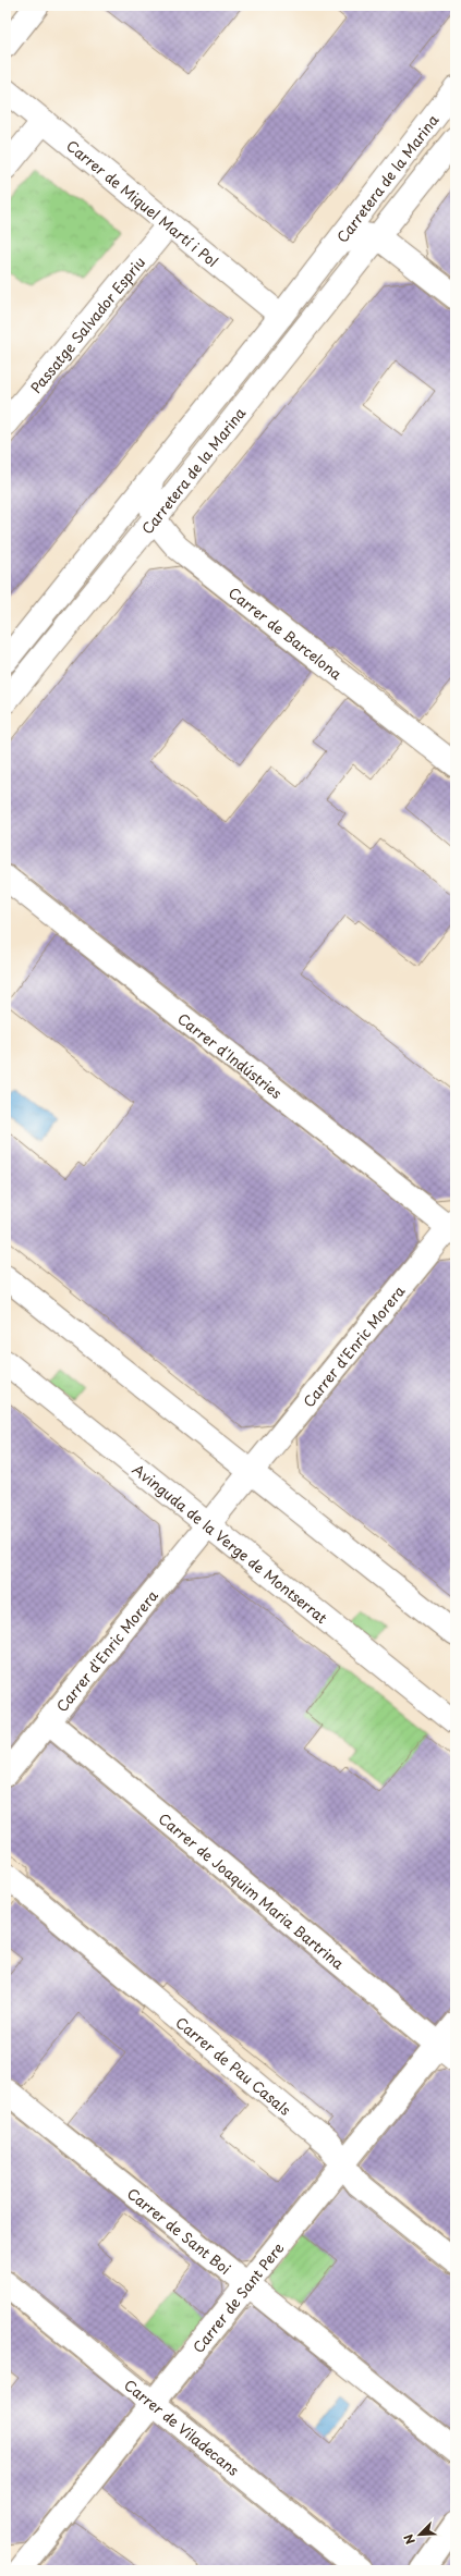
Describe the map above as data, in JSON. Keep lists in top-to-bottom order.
{
  "streets": {
    "street": [
      "Carretera de la Marina",
      "Carrer de Miquel Martí i Pol",
      "Passatge Salvador Espriu",
      "Carrer de Barcelona",
      "Carrer d'Indústries",
      "Carrer d'Enric Morera",
      "Avinguda de la Verge de Montserrat",
      "Carrer de Joaquim Maria Bartrina",
      "Carrer de Pau Casals",
      "Carrer de Sant Boi",
      "Carrer de Sant Pere",
      "Carrer de Viladecans"
    ]
  },
  "crossings": [
    ["Carretera de la Marina", "Carrer de Miquel Martí i Pol"],
    ["Carretera de la Marina", "Carrer de Barcelona"],
    ["Carrer de Miquel Martí i Pol", "Passatge Salvador Espriu"],
    ["Carrer d'Indústries", "Carrer d'Enric Morera"],
    ["Carrer d'Enric Morera", "Avinguda de la Verge de Montserrat"],
    ["Carrer d'Enric Morera", "Carrer de Joaquim Maria Bartrina"],
    ["Carrer de Joaquim Maria Bartrina", "Carrer de Sant Pere"],
    ["Carrer de Pau Casals", "Carrer de Sant Pere"],
    ["Carrer de Sant Boi", "Carrer de Sant Pere"],
    ["Carrer de Sant Pere", "Carrer de Viladecans"]
  ],
  "north": "bottom left"
}
